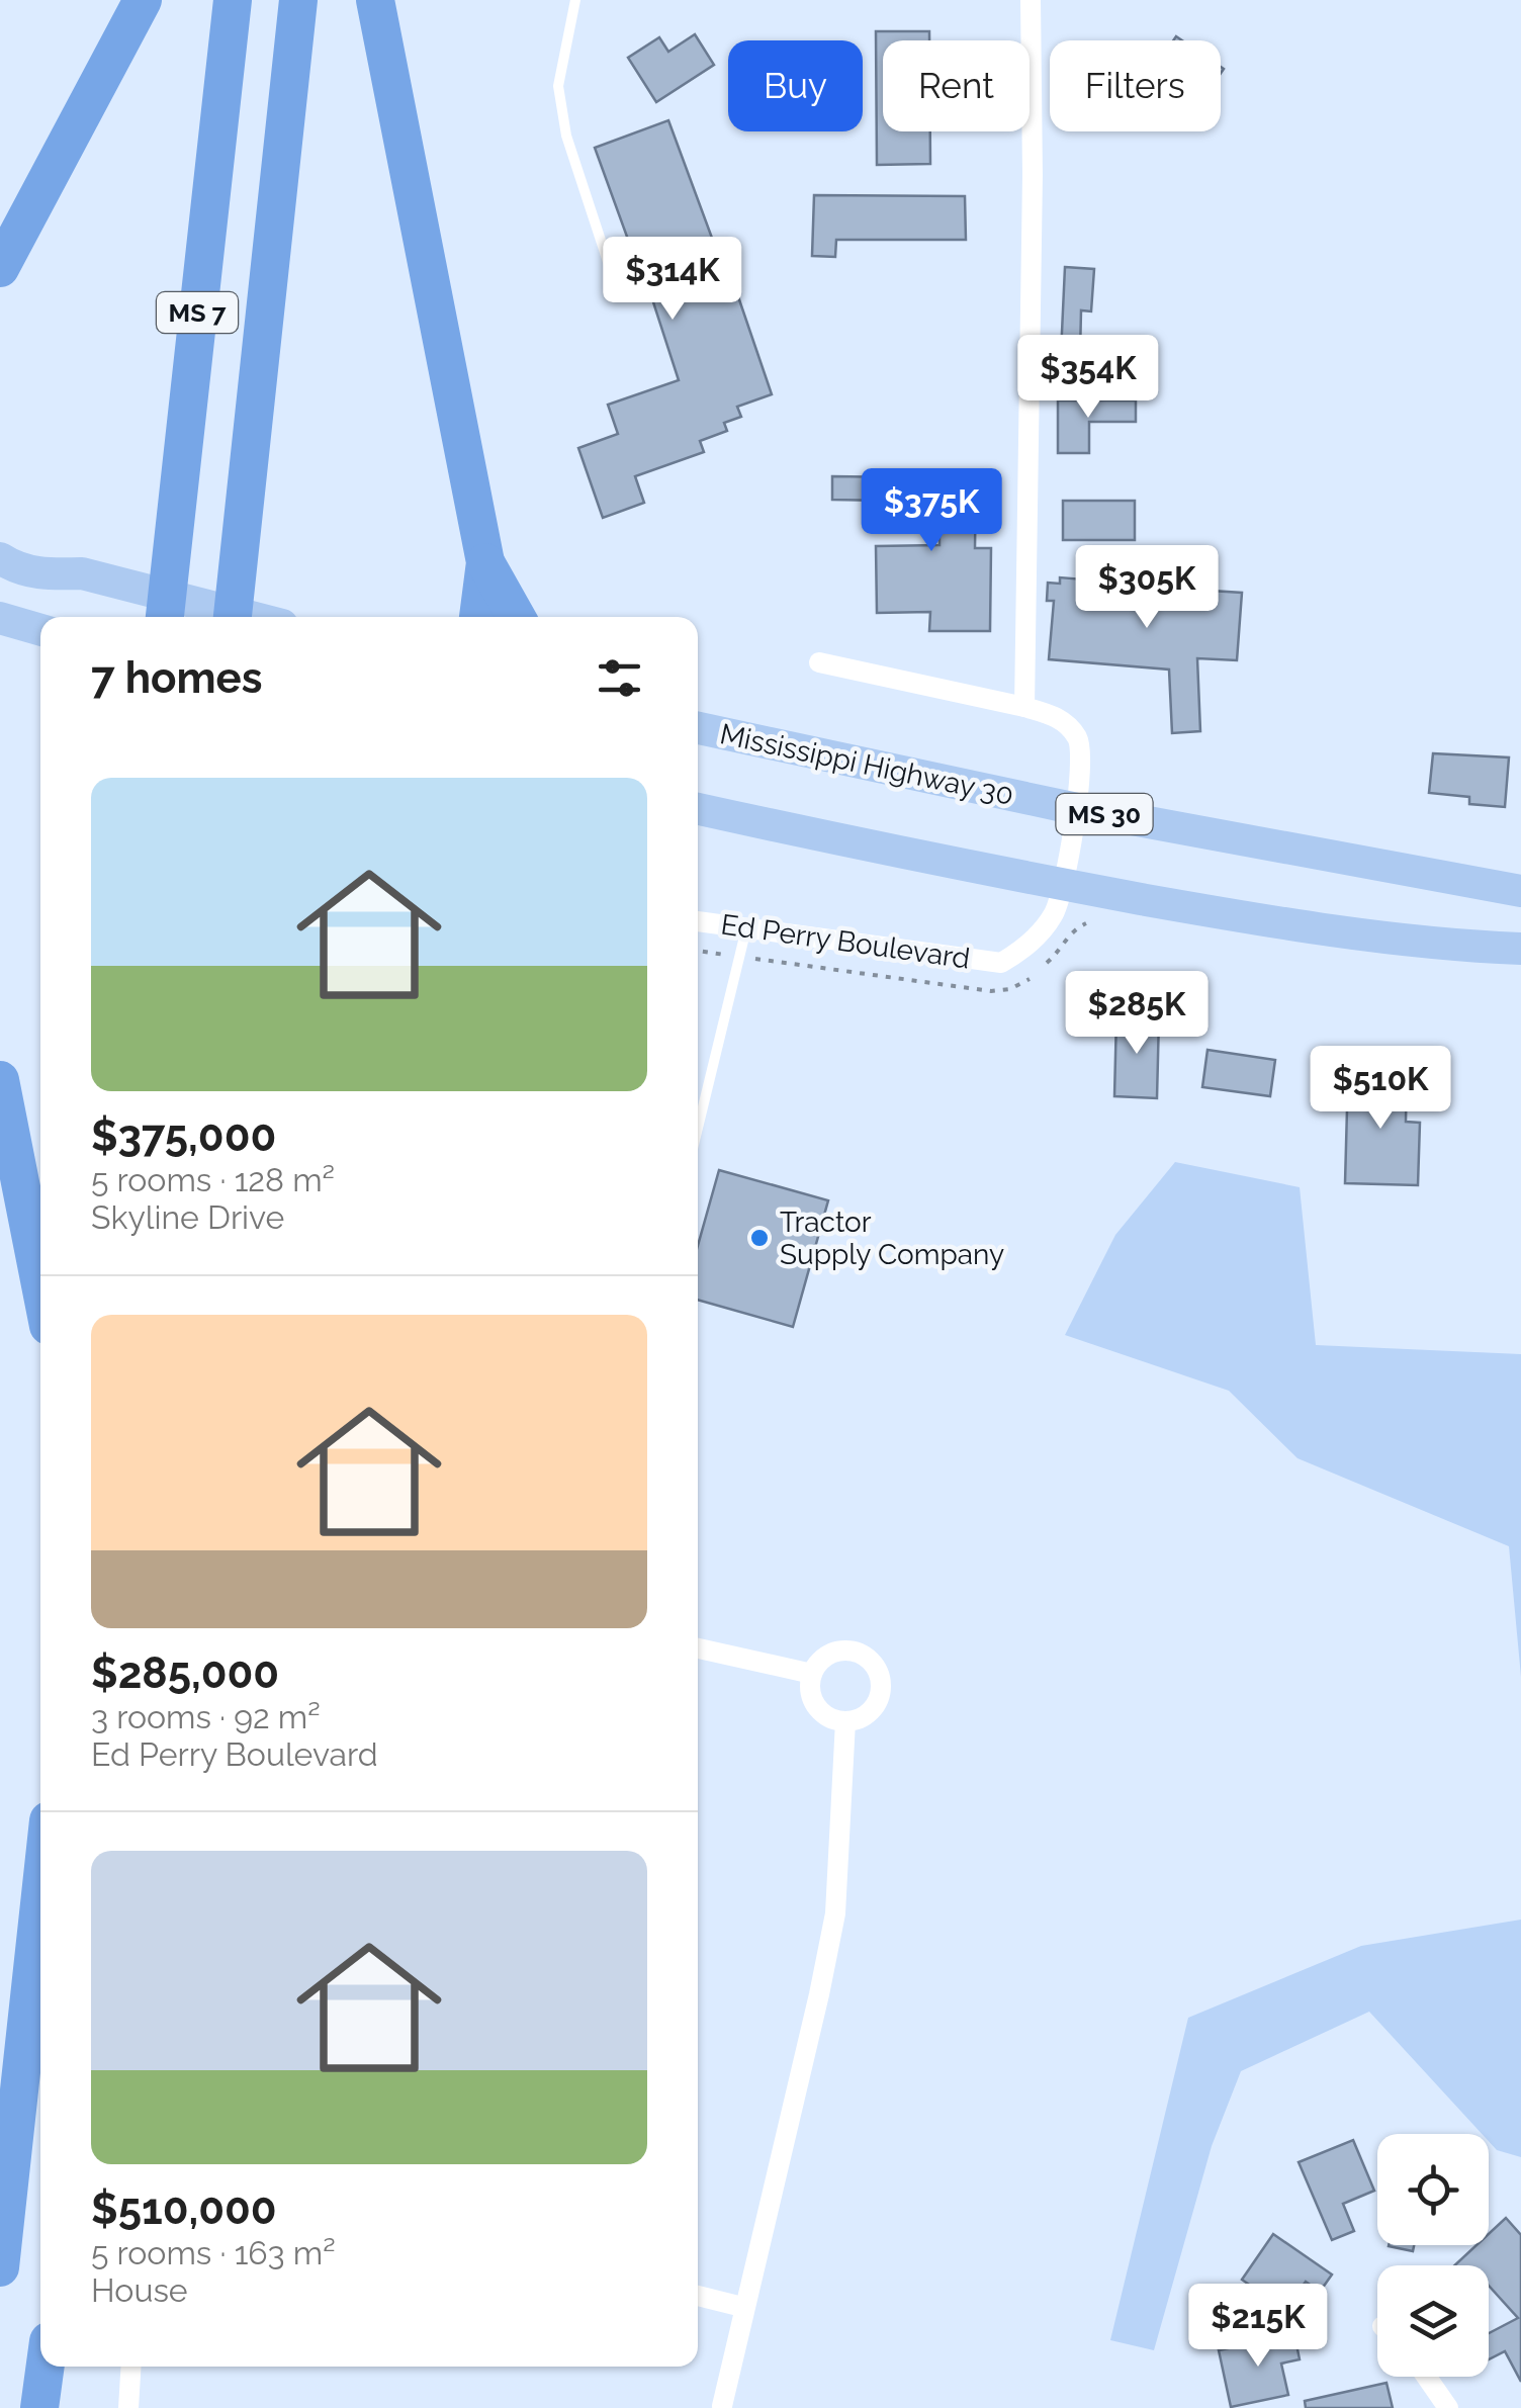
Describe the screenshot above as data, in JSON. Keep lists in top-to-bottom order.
{
  "streets": {
    "highway": ["MS 7"],
    "main road": ["Mississippi Highway 30", "MS 30"],
    "street": ["Ed Perry Boulevard"]
  },
  "crossings": [
    ["Mississippi Highway 30", "Ed Perry Boulevard"]
  ],
  "places": ["Tractor Supply Company"],
  "page": {
    "chip": ["Buy", "Rent", "Filters"],
    "price": [
      "$314K",
      "$354K",
      "$375K",
      "$305K",
      "$285K",
      "$510K",
      "$215K"
    ],
    "heading": "7 homes",
    "list": [
      {
        "name": "$375,000",
        "note": "5 rooms · 128 m² · Skyline Drive"
      },
      {
        "name": "$285,000",
        "note": "3 rooms · 92 m² · Ed Perry Boulevard"
      },
      {
        "name": "$510,000",
        "note": "5 rooms · 163 m² · House"
      }
    ]
  }
}
